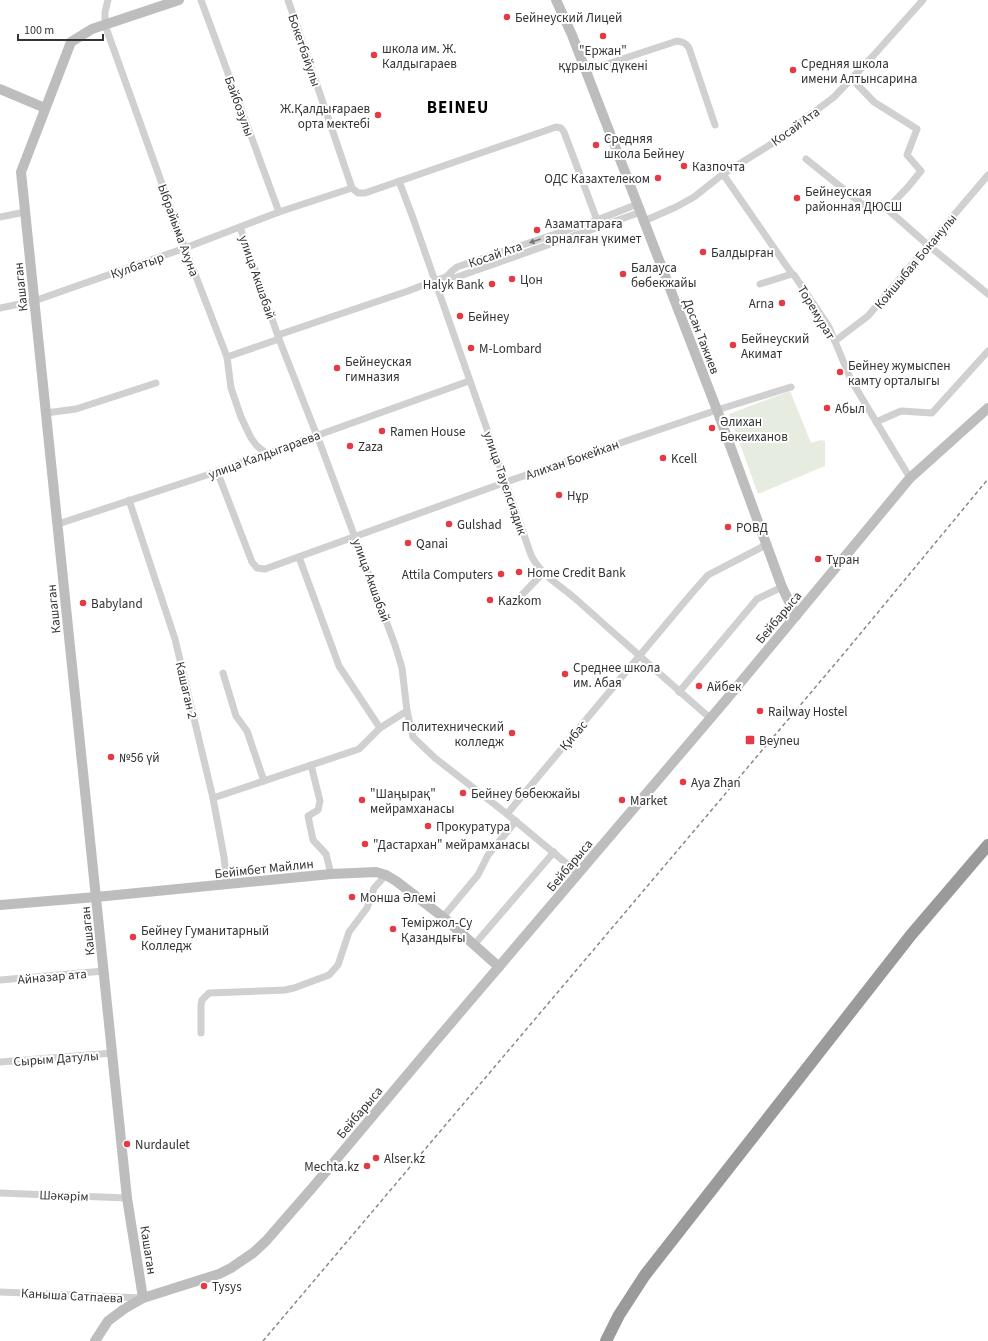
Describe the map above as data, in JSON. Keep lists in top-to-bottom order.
{
  "streets": {
    "street": [
      "Бокетбайулы",
      "Байбозулы",
      "Косай Ата",
      "Ыбрайыма Ахуна",
      "Койшыбая Боканулы",
      "Кулбатыр",
      "улица Акшабай",
      "Кашаган",
      "Торемурат",
      "Досан Тажиев",
      "улица Калдыгараева",
      "Алихан Бокейхан",
      "улица Тауелсиздик",
      "Бейбарыса",
      "Кашаган 2",
      "Қибас",
      "Бейімбет Майлин",
      "Айназар ата",
      "Сырым Датулы",
      "Шәкәрім",
      "Каныша Сатпаева"
    ]
  },
  "crossings": [
    ["Бокетбайулы", "Кулбатыр"],
    ["Байбозулы", "Кулбатыр"],
    ["Косай Ата", "Ыбрайыма Ахуна"],
    ["Косай Ата", "улица Акшабай"],
    ["Косай Ата", "Торемурат"],
    ["Косай Ата", "Досан Тажиев"],
    ["Косай Ата", "улица Тауелсиздик"],
    ["Ыбрайыма Ахуна", "Кулбатыр"],
    ["Ыбрайыма Ахуна", "Кашаган"],
    ["Ыбрайыма Ахуна", "улица Калдыгараева"],
    ["Койшыбая Боканулы", "Торемурат"],
    ["Кулбатыр", "улица Акшабай"],
    ["Кулбатыр", "Кашаган"],
    ["улица Акшабай", "улица Калдыгараева"],
    ["улица Акшабай", "Алихан Бокейхан"],
    ["улица Акшабай", "Бейбарыса"],
    ["улица Акшабай", "Қибас"],
    ["Кашаган", "улица Калдыгараева"],
    ["Кашаган", "Бейбарыса"],
    ["Кашаган", "Бейімбет Майлин"],
    ["Кашаган", "Айназар ата"],
    ["Кашаган", "Сырым Датулы"],
    ["Кашаган", "Шәкәрім"],
    ["Кашаган", "Каныша Сатпаева"],
    ["Торемурат", "Бейбарыса"],
    ["Досан Тажиев", "Алихан Бокейхан"],
    ["Досан Тажиев", "Бейбарыса"],
    ["Досан Тажиев", "Қибас"],
    ["улица Калдыгараева", "Алихан Бокейхан"],
    ["улица Калдыгараева", "улица Тауелсиздик"],
    ["улица Калдыгараева", "Кашаган 2"],
    ["Алихан Бокейхан", "улица Тауелсиздик"],
    ["улица Тауелсиздик", "Бейбарыса"],
    ["улица Тауелсиздик", "Қибас"],
    ["Бейбарыса", "Бейімбет Майлин"],
    ["Бейбарыса", "Каныша Сатпаева"],
    ["Кашаган 2", "Бейімбет Майлин"]
  ],
  "districts": ["BEINEU"],
  "places": {
    "other": [
      "Бейнеуский Лицей",
      "\"Ержан\" құрылыс дүкені",
      "школа им. Ж. Калдыгараев",
      "Средняя школа имени Алтынсарина",
      "Ж.Қалдығараев орта мектебі",
      "Средняя школа Бейнеу",
      "Казпочта",
      "ОДС Казахтелеком",
      "Бейнеуская районная ДЮСШ",
      "Азаматтараға арналған үкимет",
      "Балдырған",
      "Балауса бөбекжайы",
      "Цон",
      "Halyk Bank",
      "Arna",
      "Бейнеу",
      "Бейнеуский Акимат",
      "M-Lombard",
      "Бейнеуская гимназия",
      "Бейнеу жумыспен камту орталыгы",
      "Абыл",
      "Әлихан Бөкеиханов",
      "Ramen House",
      "Zaza",
      "Kcell",
      "Нұр",
      "Gulshad",
      "РОВД",
      "Qanai",
      "Тұран",
      "Home Credit Bank",
      "Attila Computers",
      "Kazkom",
      "Babyland",
      "Среднее школа им. Абая",
      "Айбек",
      "Railway Hostel",
      "Политехнический колледж",
      "№56 үй",
      "Aya Zhan",
      "Бейнеу бөбекжайы",
      "\"Шаңырақ\" мейрамханасы",
      "Market",
      "Прокуратура",
      "\"Дастархан\" мейрамханасы",
      "Монша Әлемі",
      "Теміржол-Су Қазандығы",
      "Бейнеу Гуманитарный Колледж",
      "Nurdaulet",
      "Alser.kz",
      "Mechta.kz",
      "Tysys"
    ],
    "transit": ["Beyneu"]
  },
  "scale_bar": "100 m"
}
